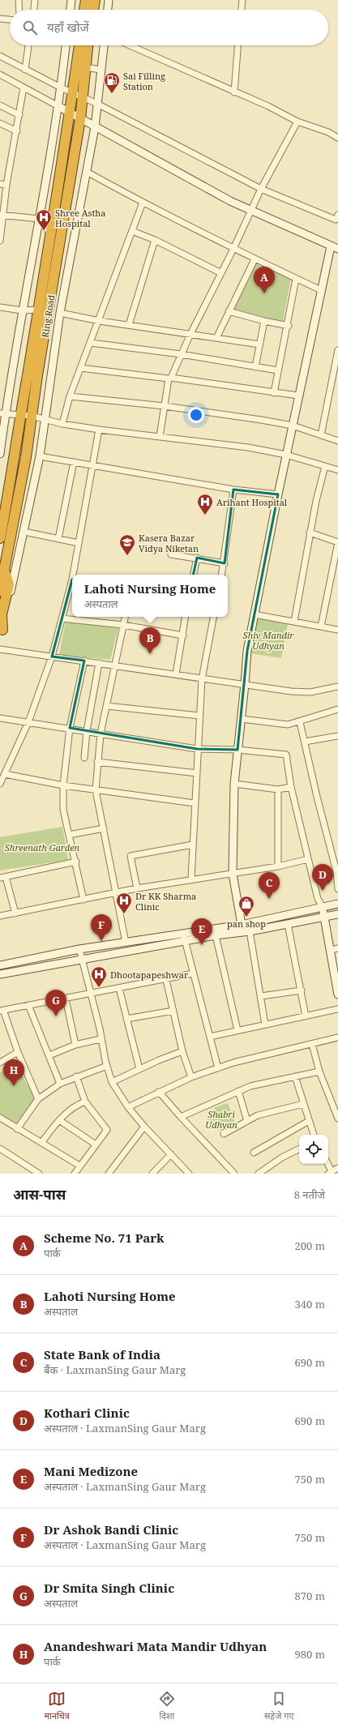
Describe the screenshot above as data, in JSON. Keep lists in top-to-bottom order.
{
  "streets": {
    "highway": ["Ring Road"]
  },
  "parks": ["Shiv Mandir Udhyan", "Shreenath Garden", "Shabri Udhyan"],
  "places": {
    "fuel station": ["Sai Filling Station"],
    "hospital": [
      "Shree Astha Hospital",
      "Arihant Hospital",
      "Dr KK Sharma Clinic",
      "Dhootapapeshwar"
    ],
    "school or university": ["Kasera Bazar Vidya Niketan"],
    "shop": ["pan shop"]
  },
  "page": {
    "search": "यहाँ खोजें",
    "pins": [
      "A",
      "B",
      "D",
      "C",
      "F",
      "E",
      "G",
      "H"
    ],
    "popup": ["Lahoti Nursing Home", "अस्पताल"],
    "heading": ["आस-पास", "8 नतीजे"],
    "list": [
      {
        "mark": "A",
        "name": "Scheme No. 71 Park",
        "note": "पार्क",
        "value": "200 m"
      },
      {
        "mark": "B",
        "name": "Lahoti Nursing Home",
        "note": "अस्पताल",
        "value": "340 m"
      },
      {
        "mark": "C",
        "name": "State Bank of India",
        "note": "बैंक · LaxmanSing Gaur Marg",
        "value": "690 m"
      },
      {
        "mark": "D",
        "name": "Kothari Clinic",
        "note": "अस्पताल · LaxmanSing Gaur Marg",
        "value": "690 m"
      },
      {
        "mark": "E",
        "name": "Mani Medizone",
        "note": "अस्पताल · LaxmanSing Gaur Marg",
        "value": "750 m"
      },
      {
        "mark": "F",
        "name": "Dr Ashok Bandi Clinic",
        "note": "अस्पताल · LaxmanSing Gaur Marg",
        "value": "750 m"
      },
      {
        "mark": "G",
        "name": "Dr Smita Singh Clinic",
        "note": "अस्पताल",
        "value": "870 m"
      },
      {
        "mark": "H",
        "name": "Anandeshwari Mata Mandir Udhyan",
        "note": "पार्क",
        "value": "980 m"
      }
    ],
    "nav": ["मानचित्र", "दिशा", "सहेजे गए"]
  }
}
